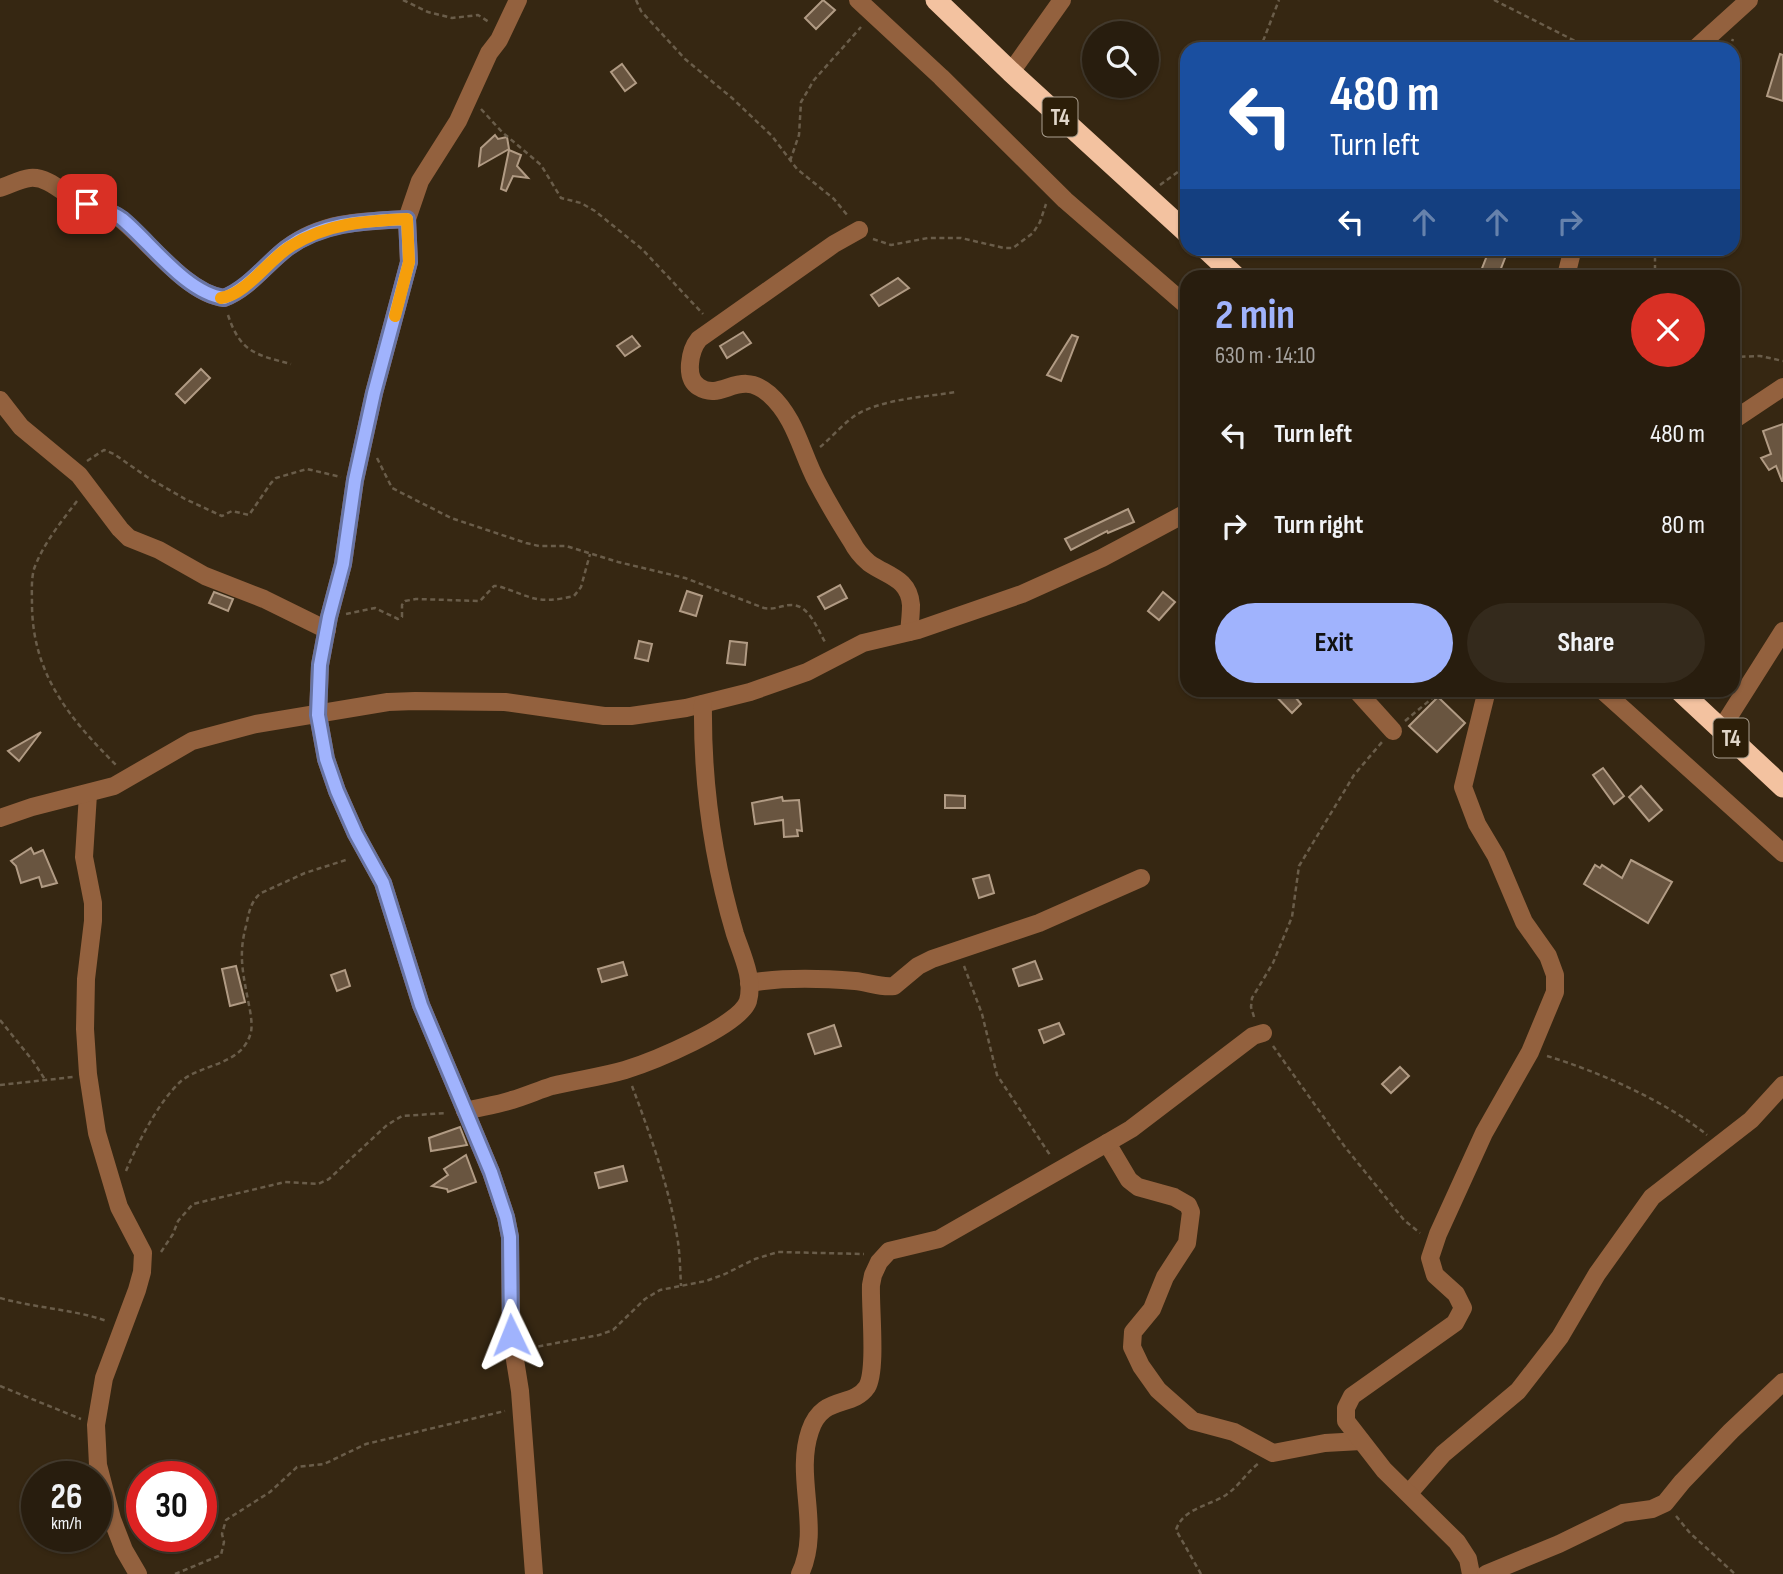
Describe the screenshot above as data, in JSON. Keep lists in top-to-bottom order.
{
  "streets": {
    "highway": ["T4"]
  },
  "page": {
    "turn": ["480 m", "Turn left"],
    "heading": ["2 min", "630 m · 14:10"],
    "list": [
      {
        "name": "Turn left",
        "value": "480 m"
      },
      {
        "name": "Turn right",
        "value": "80 m"
      }
    ],
    "buttons": ["Exit", "Share"],
    "speed": "26 km/h",
    "limit": "30"
  }
}
